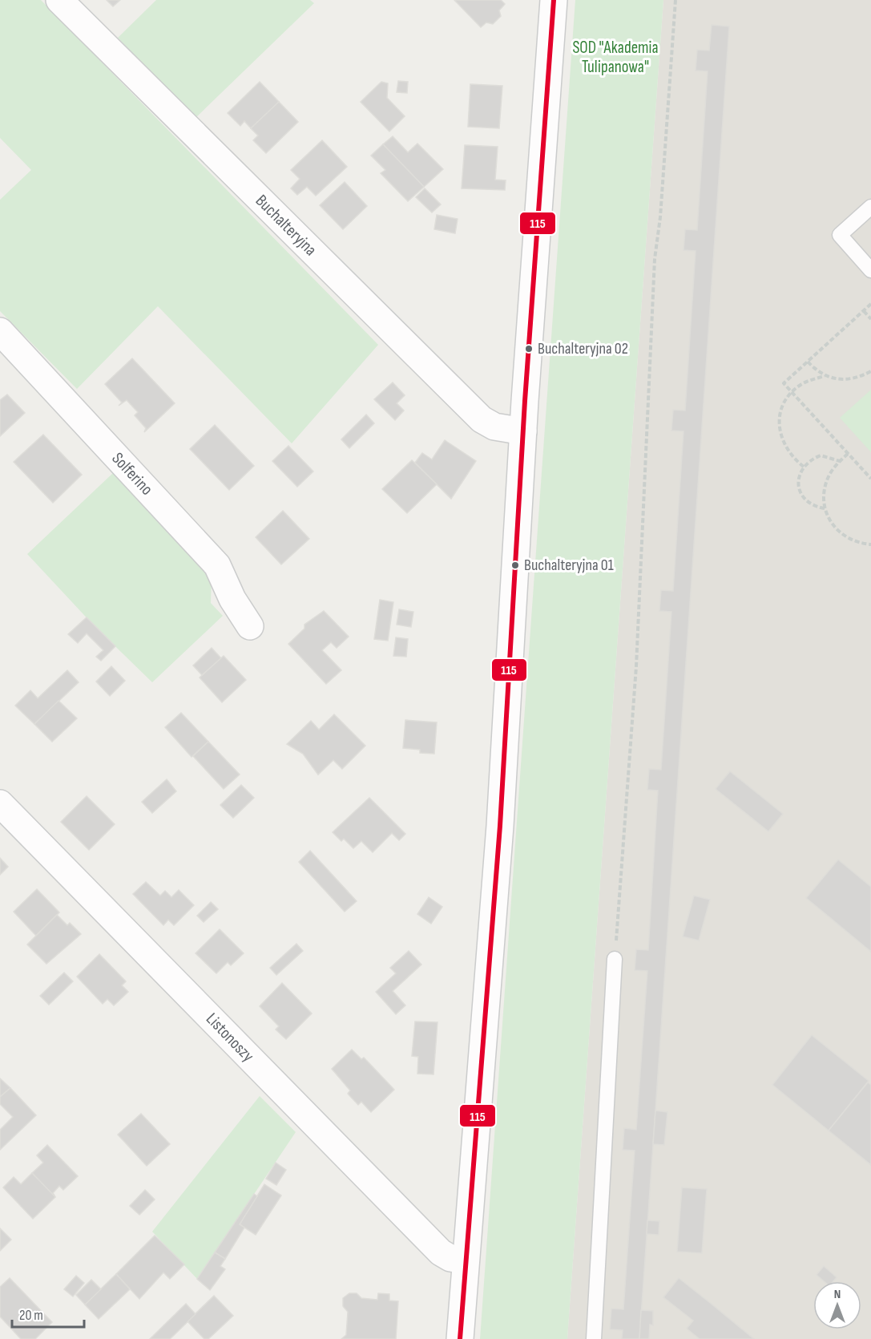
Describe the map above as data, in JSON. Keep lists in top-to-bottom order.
{
  "streets": {
    "street": ["Buchalteryjna", "Solferino", "Listonoszy"]
  },
  "parks": ["SOD \"Akademia Tulipanowa\""],
  "places": ["Buchalteryjna 02", "Buchalteryjna 01"],
  "lines": ["transit line 115"],
  "scale_bar": "20 m",
  "north": "top"
}
